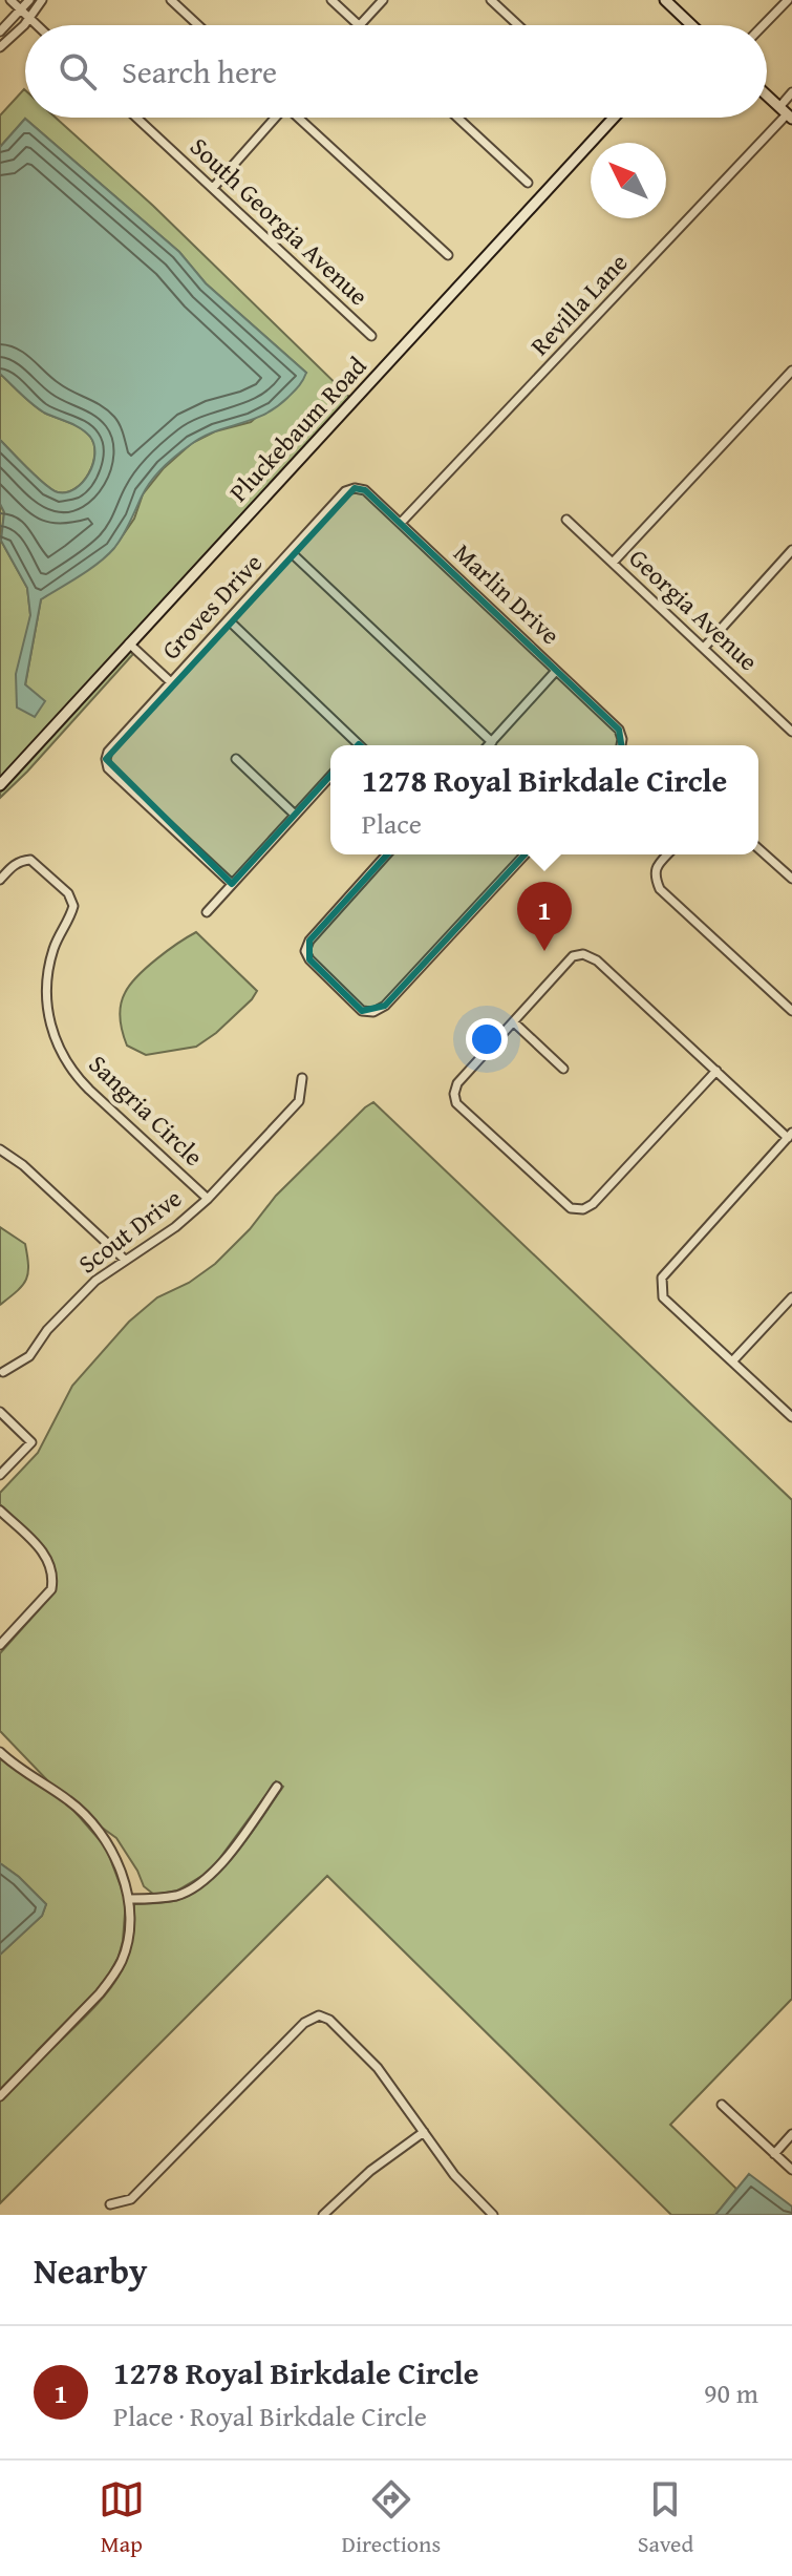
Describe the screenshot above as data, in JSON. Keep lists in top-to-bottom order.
{
  "streets": {
    "street": [
      "South Georgia Avenue",
      "Revilla Lane",
      "Pluckebaum Road",
      "Marlin Drive",
      "Groves Drive",
      "Georgia Avenue",
      "Sangria Circle",
      "Scout Drive"
    ]
  },
  "crossings": [
    ["Revilla Lane", "Marlin Drive"],
    ["Marlin Drive", "Groves Drive"],
    ["Sangria Circle", "Scout Drive"]
  ],
  "north": "top left",
  "page": {
    "search": "Search here",
    "popup": ["1278 Royal Birkdale Circle", "Place"],
    "pins": "1",
    "heading": "Nearby",
    "list": [
      {
        "mark": "1",
        "name": "1278 Royal Birkdale Circle",
        "note": "Place · Royal Birkdale Circle",
        "value": "90 m"
      }
    ],
    "nav": ["Map", "Directions", "Saved"]
  }
}
